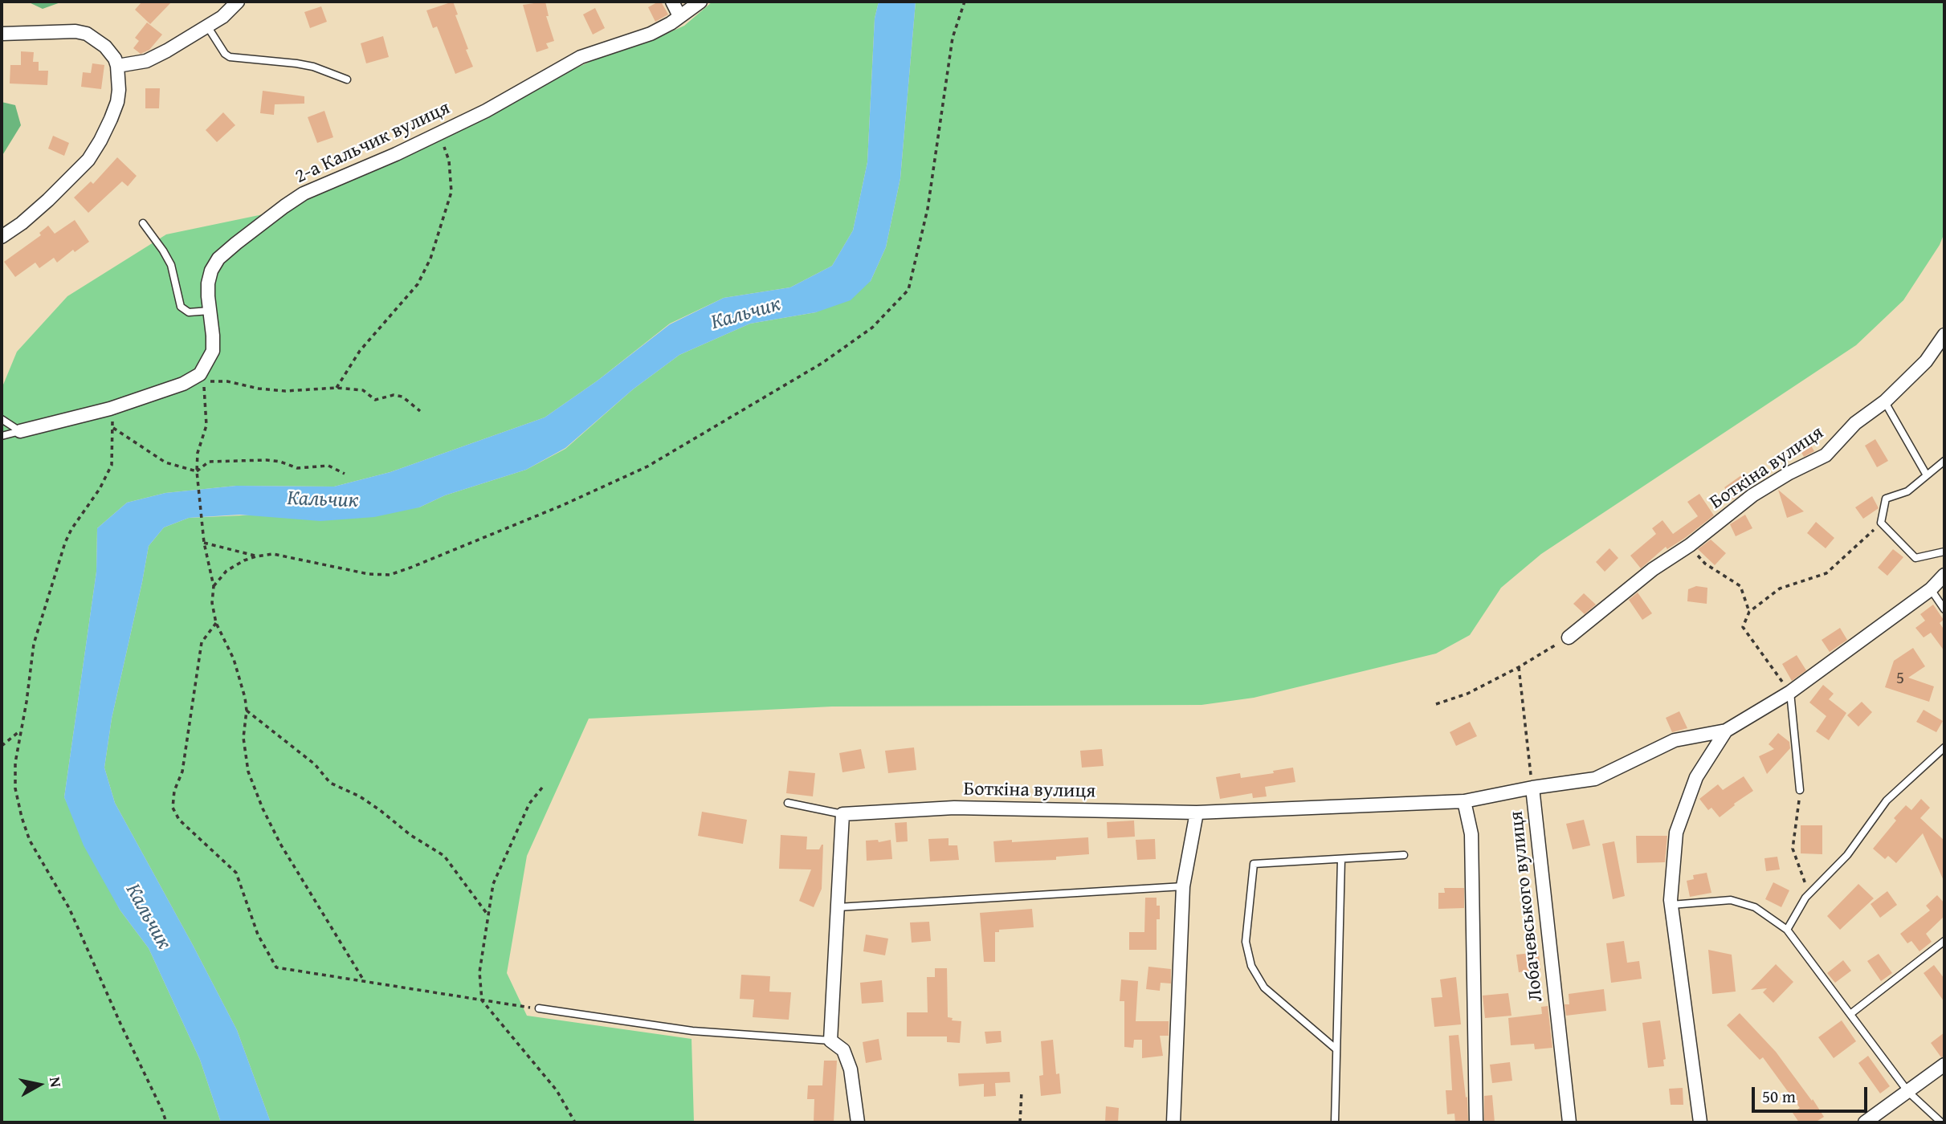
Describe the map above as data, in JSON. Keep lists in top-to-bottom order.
{
  "streets": {
    "street": ["2-а Кальчик вулиця", "Боткіна вулиця", "Лобачевського вулиця"]
  },
  "crossings": [
    ["Боткіна вулиця", "Лобачевського вулиця"]
  ],
  "water": ["Кальчик"],
  "house_numbers": ["5"],
  "scale_bar": "50 m",
  "north": "right"
}
